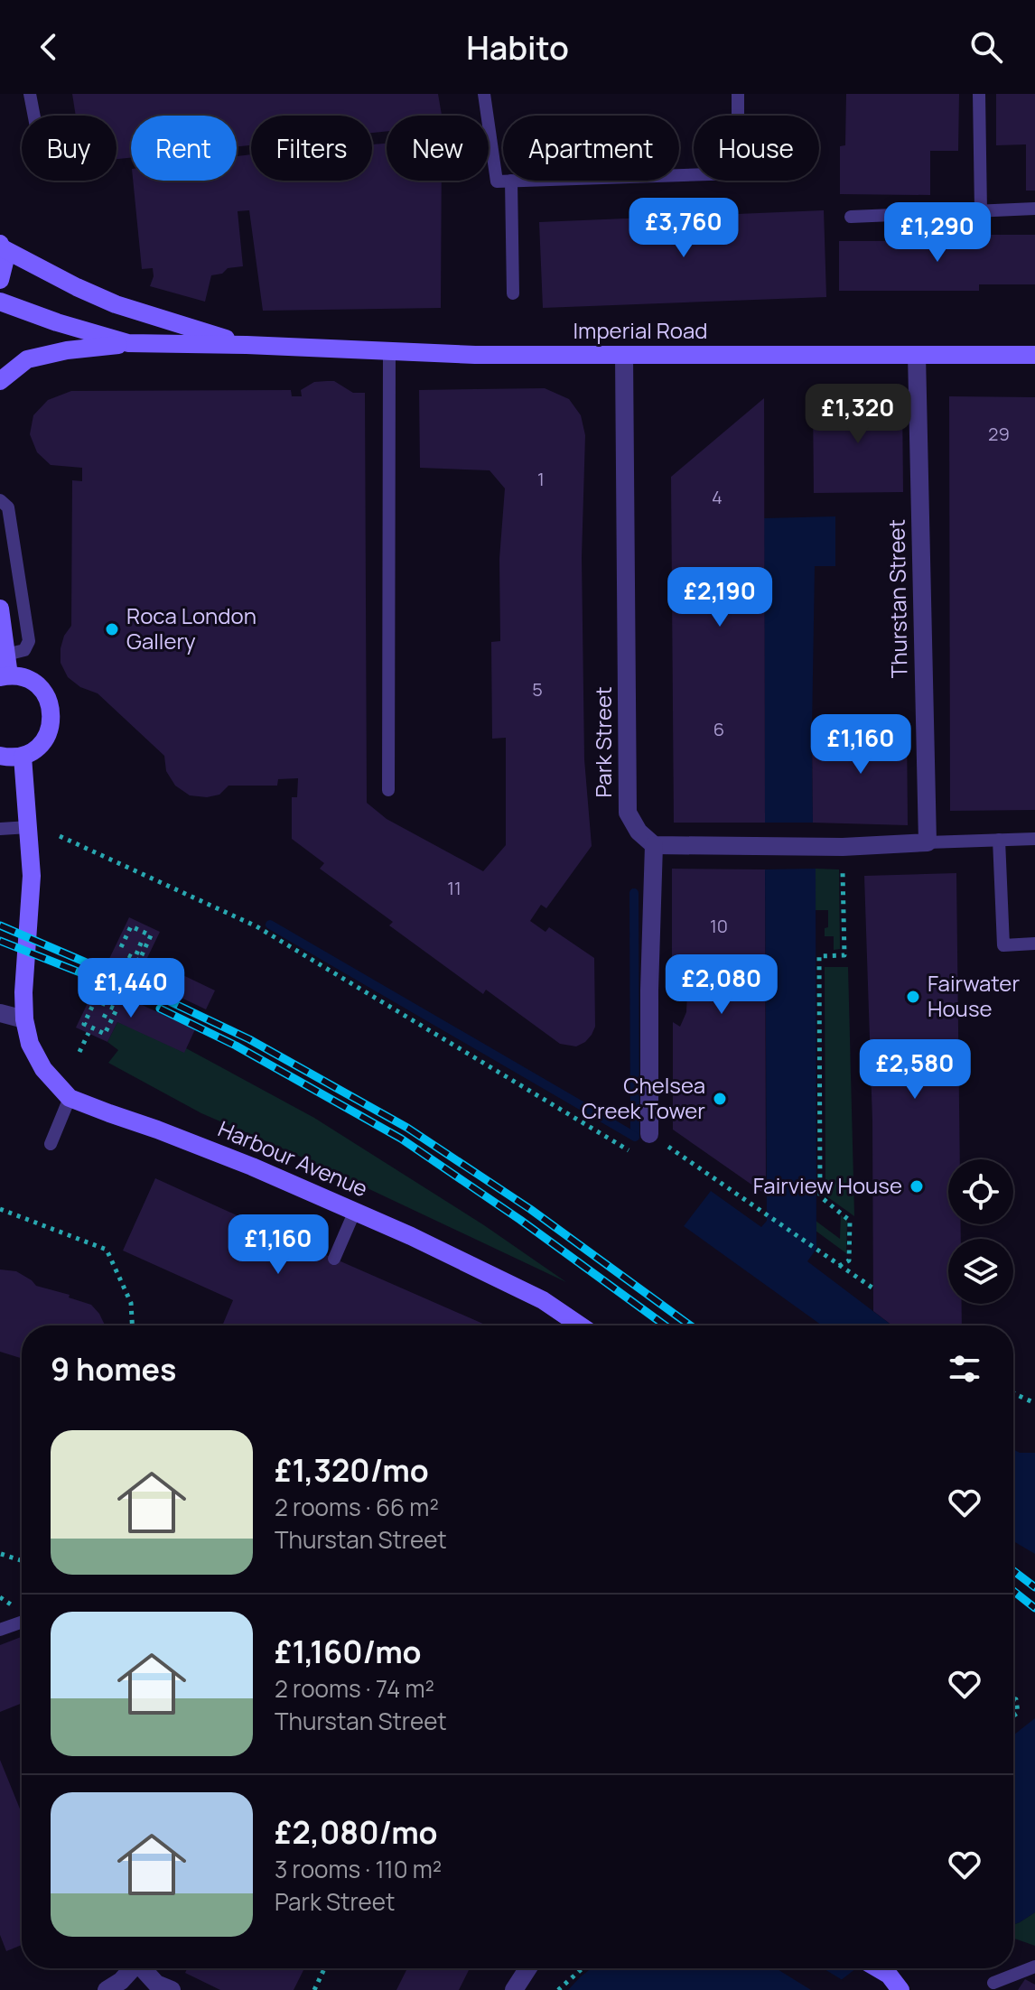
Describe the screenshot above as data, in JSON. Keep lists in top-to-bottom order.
{
  "streets": {
    "street": [
      "Imperial Road",
      "Thurstan Street",
      "Park Street",
      "Harbour Avenue"
    ]
  },
  "crossings": [
    ["Imperial Road", "Thurstan Street"],
    ["Imperial Road", "Park Street"]
  ],
  "places": [
    "Roca London Gallery",
    "Fairwater House",
    "Chelsea Creek Tower",
    "Fairview House"
  ],
  "house_numbers": [
    "29",
    "1",
    "4",
    "5",
    "6",
    "11",
    "10"
  ],
  "page": {
    "header": "Habito",
    "chip": [
      "Buy",
      "Rent",
      "Filters",
      "New",
      "Apartment",
      "House"
    ],
    "price": [
      "£3,760",
      "£1,290",
      "£1,320",
      "£2,190",
      "£1,160",
      "£2,080",
      "£1,440",
      "£2,580",
      "£1,160"
    ],
    "heading": "9 homes",
    "list": [
      {
        "name": "£1,320/mo",
        "note": "2 rooms · 66 m² · Thurstan Street"
      },
      {
        "name": "£1,160/mo",
        "note": "2 rooms · 74 m² · Thurstan Street"
      },
      {
        "name": "£2,080/mo",
        "note": "3 rooms · 110 m² · Park Street"
      }
    ]
  }
}
